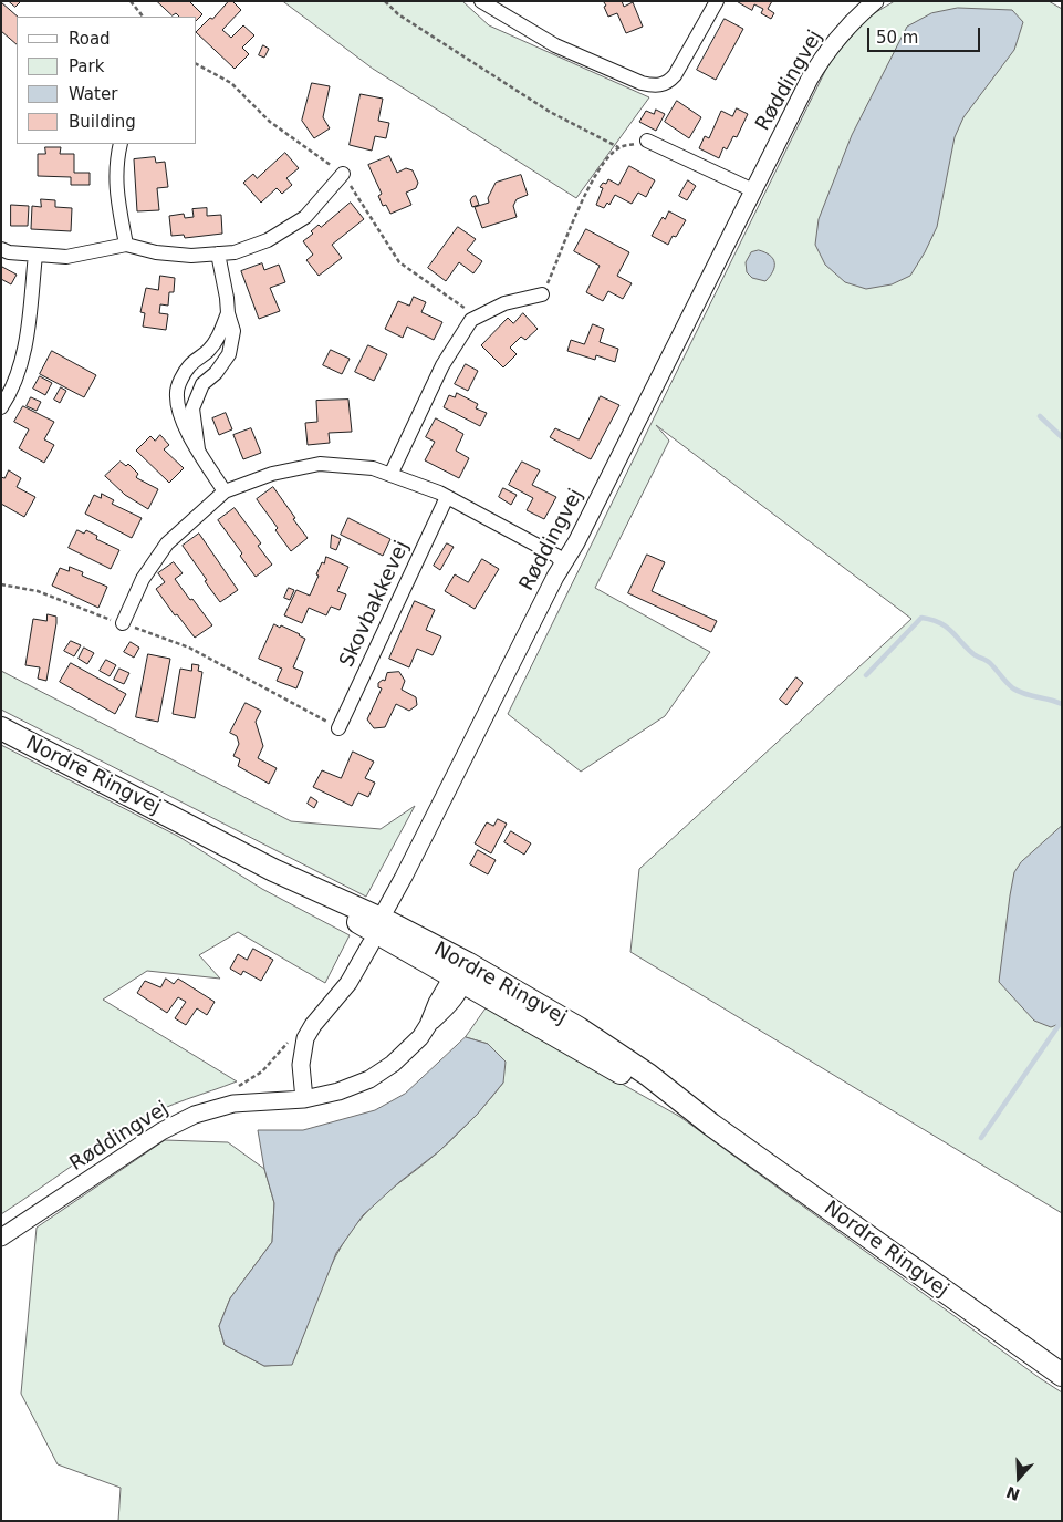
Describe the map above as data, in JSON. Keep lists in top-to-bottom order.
{
  "streets": {
    "main road": ["Nordre Ringvej"],
    "street": ["Røddingvej", "Skovbakkevej"]
  },
  "crossings": [
    ["Røddingvej", "Nordre Ringvej"]
  ],
  "legend": [
    "Road",
    "Park",
    "Water",
    "Building"
  ],
  "scale_bar": "50 m",
  "north": "bottom"
}
